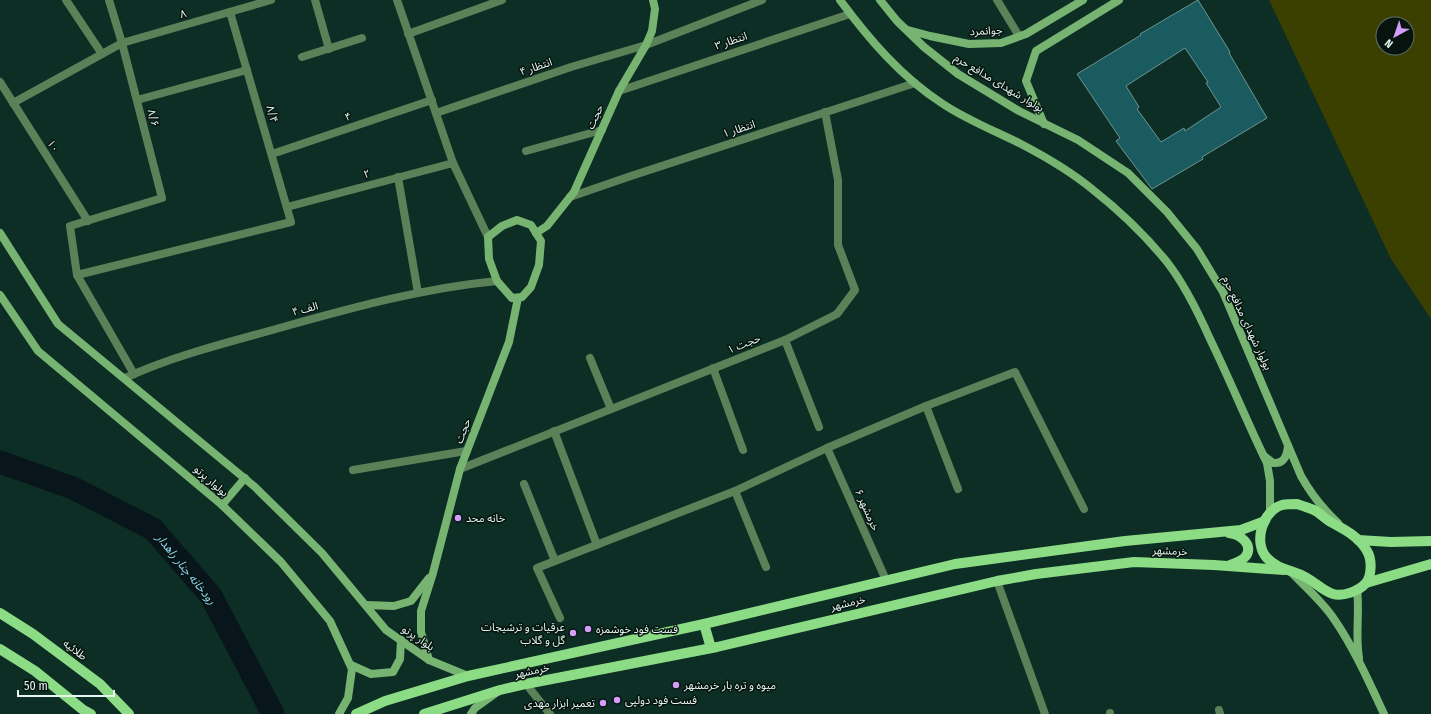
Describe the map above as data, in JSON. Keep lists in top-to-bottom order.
{
  "streets": {
    "main road": [
      "جوانمرد",
      "بولوار شهدای مدافع حرم",
      "حجت",
      "بولوار پرتو",
      "خرمشهر",
      "بلوار پرتو",
      "طلائیه"
    ],
    "street": [
      "۸",
      "انتظار ۳",
      "انتظار ۴",
      "۸/۴",
      "۴",
      "۸/۶",
      "انتظار ۱",
      "۱۰",
      "۲",
      "۴ الف",
      "حجت ۱",
      "خرمشهر ۶"
    ]
  },
  "crossings": [
    ["۸", "۸/۴"],
    ["۸", "۸/۶"],
    ["۸", "۱۰"],
    ["جوانمرد", "بولوار شهدای مدافع حرم"],
    ["انتظار ۳", "حجت"],
    ["انتظار ۴", "حجت"],
    ["بولوار شهدای مدافع حرم", "خرمشهر"],
    ["۸/۴", "۴"],
    ["۸/۴", "۲"],
    ["حجت", "انتظار ۱"],
    ["حجت", "۴ الف"],
    ["حجت", "حجت ۱"],
    ["حجت", "بلوار پرتو"],
    ["۸/۶", "۱۰"],
    ["انتظار ۱", "حجت ۱"],
    ["خرمشهر ۶", "خرمشهر"],
    ["خرمشهر", "بلوار پرتو"]
  ],
  "water": ["رودخانه چنار راهدار"],
  "places": [
    "خانه محد",
    "فست فود خوشمزه",
    "عرقیات و ترشیجات گل و گلاب",
    "میوه و تره بار خرمشهر",
    "فست فود دولپی",
    "تعمیر ابزار مهدی"
  ],
  "scale_bar": "50 m",
  "north": "bottom left"
}
